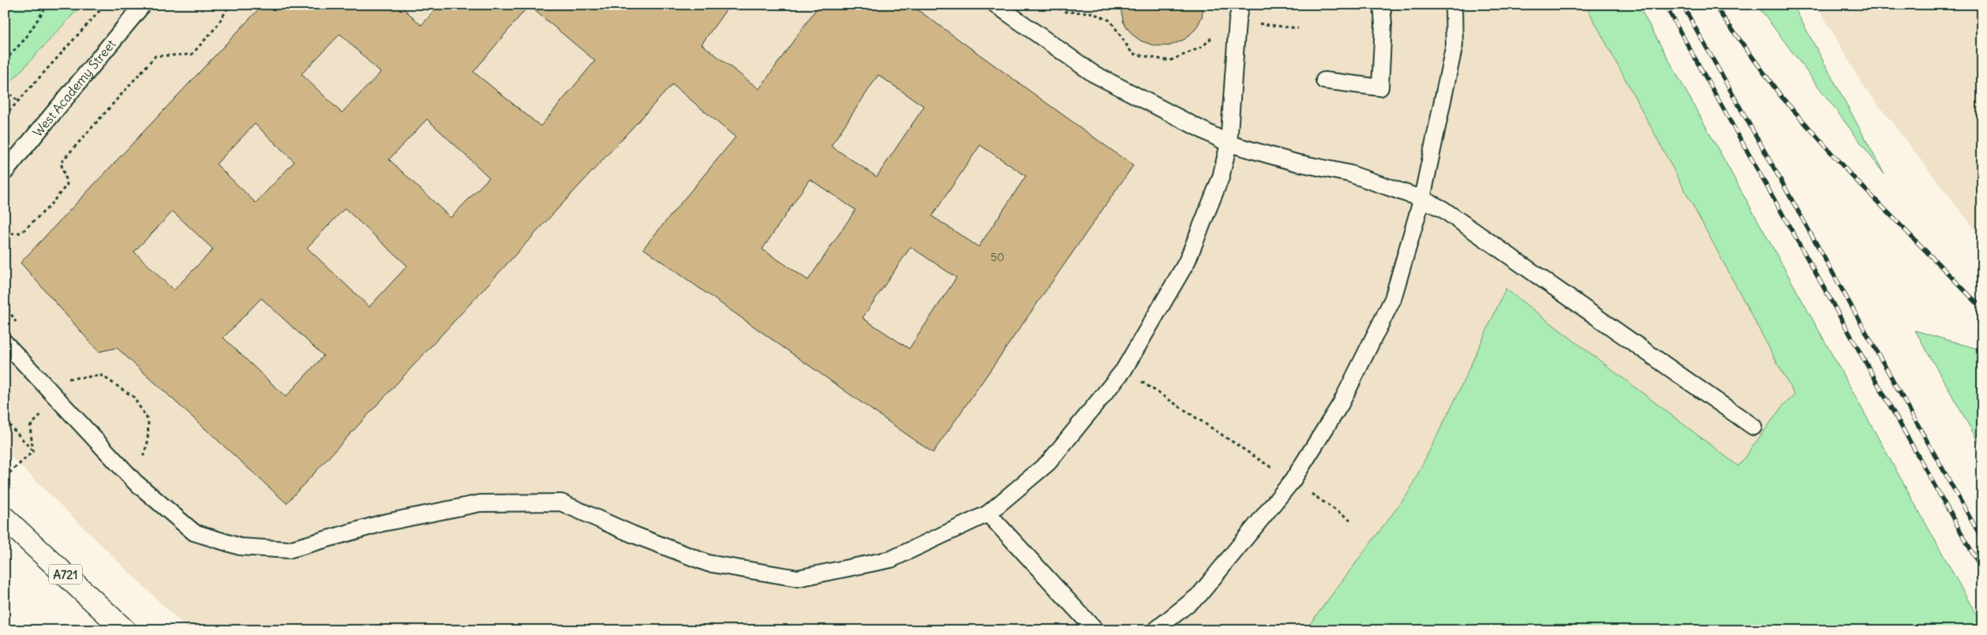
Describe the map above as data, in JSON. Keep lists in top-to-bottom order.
{
  "streets": {
    "main road": ["A721"],
    "lane": ["West Academy Street"]
  },
  "house_numbers": ["50"]
}
